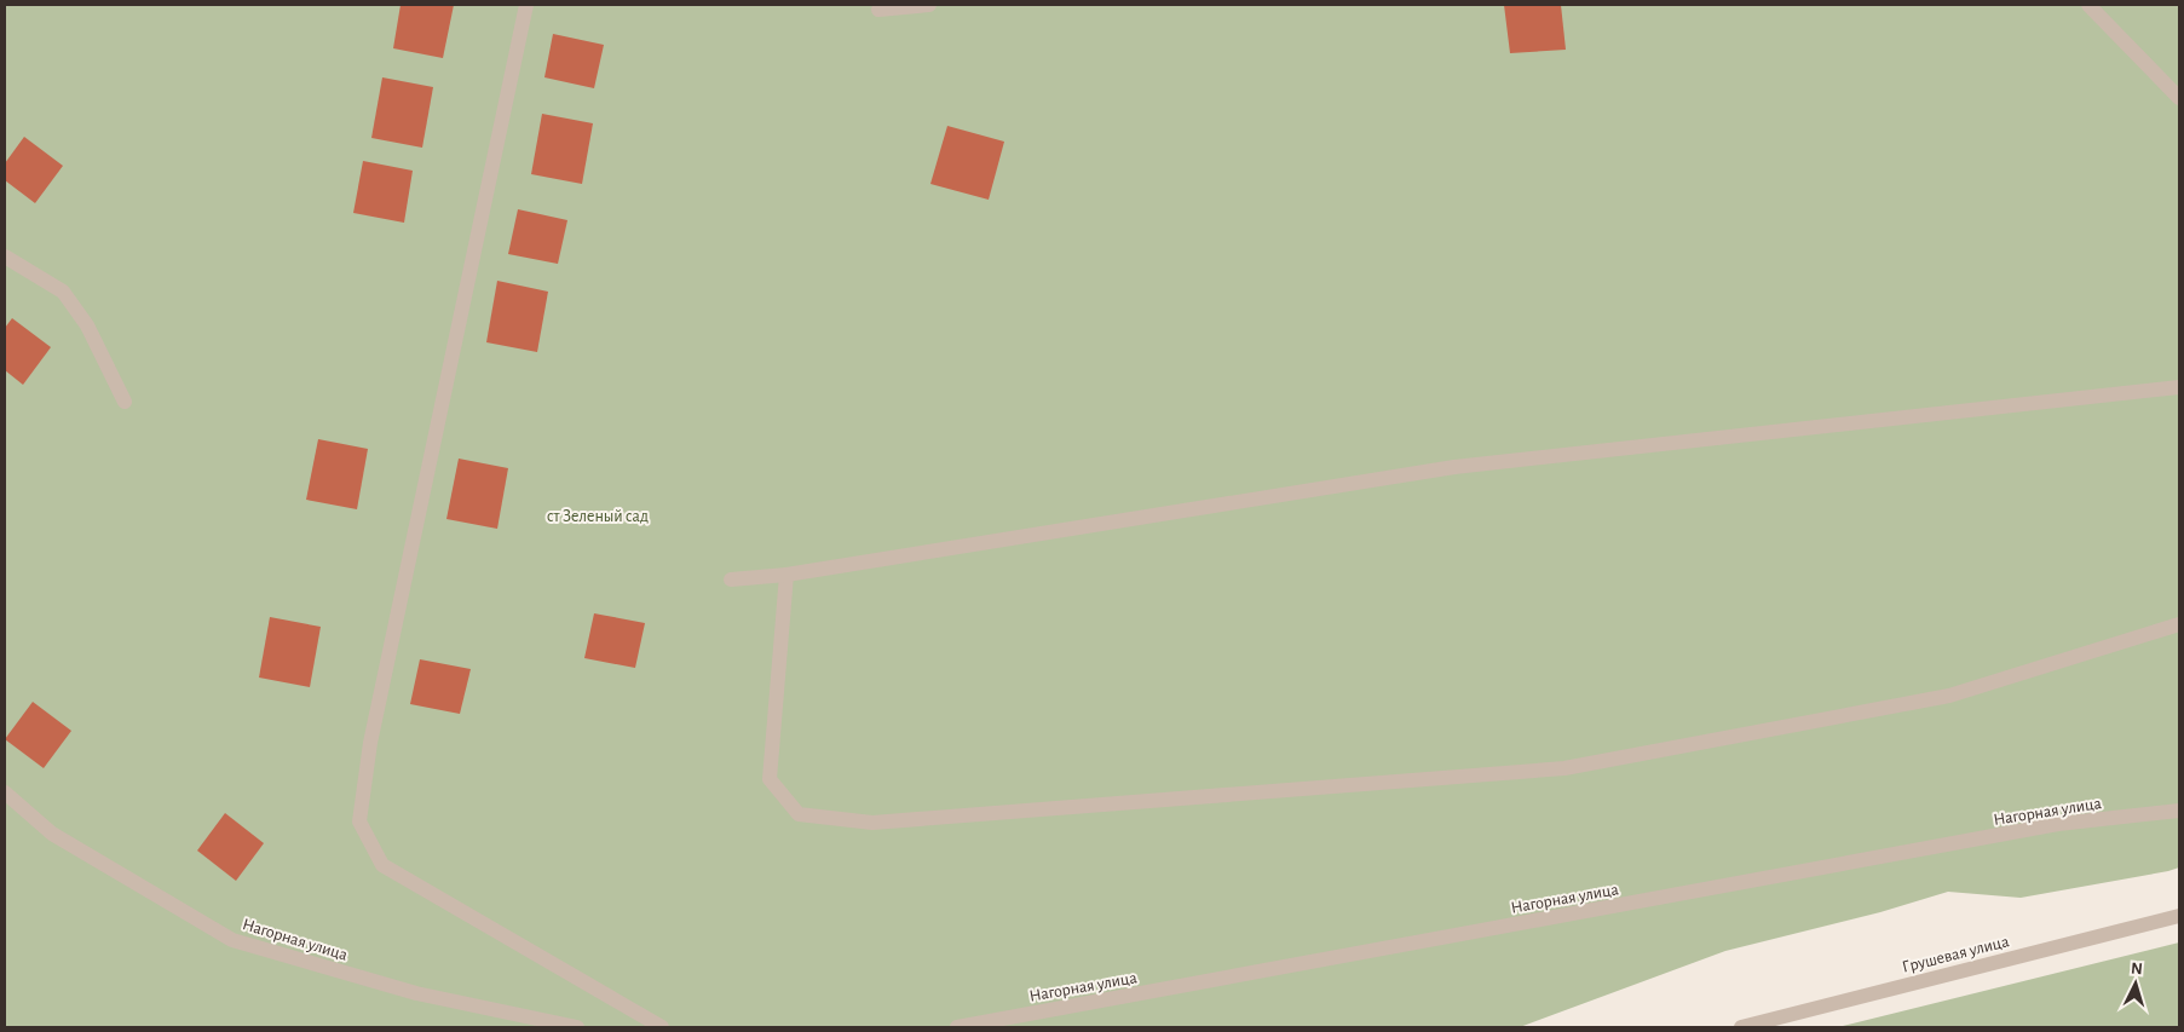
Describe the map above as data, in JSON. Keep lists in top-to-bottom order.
{
  "streets": {
    "street": ["Нагорная улица", "Грушевая улица"]
  },
  "parks": ["ст Зеленый сад"],
  "north": "top"
}
